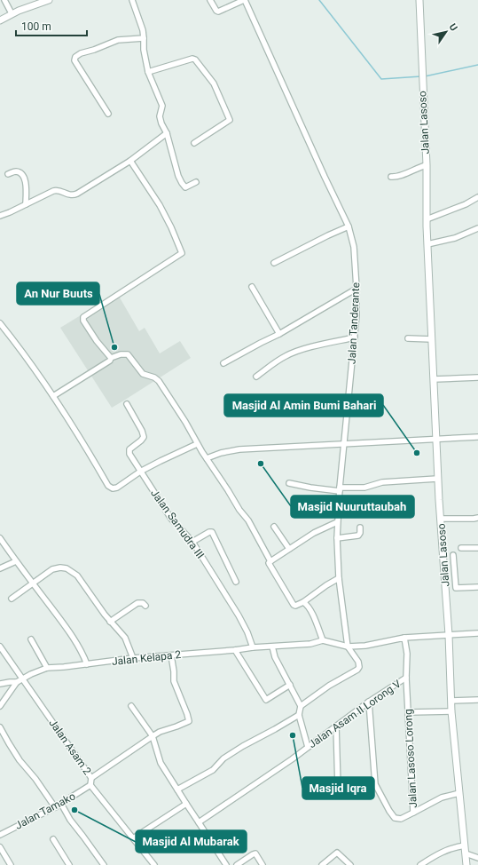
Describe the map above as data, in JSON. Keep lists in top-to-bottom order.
{
  "streets": {
    "street": [
      "Jalan Lasoso",
      "Jalan Tanderante",
      "Jalan Samudra III",
      "Jalan Kelapa 2",
      "Jalan Asam II Lorong V",
      "Jalan Asam 2",
      "Jalan Lasoso Lorong",
      "Jalan Tamako"
    ]
  },
  "crossings": [
    ["Jalan Lasoso", "Jalan Kelapa 2"],
    ["Jalan Lasoso", "Jalan Lasoso Lorong"],
    ["Jalan Tanderante", "Jalan Kelapa 2"],
    ["Jalan Samudra III", "Jalan Kelapa 2"],
    ["Jalan Kelapa 2", "Jalan Asam 2"],
    ["Jalan Kelapa 2", "Jalan Lasoso Lorong"],
    ["Jalan Asam II Lorong V", "Jalan Lasoso Lorong"],
    ["Jalan Asam 2", "Jalan Tamako"]
  ],
  "places": [
    "An Nur Buuts",
    "Masjid Al Amin Bumi Bahari",
    "Masjid Nuuruttaubah",
    "Masjid Iqra",
    "Masjid Al Mubarak"
  ],
  "scale_bar": "100 m",
  "north": "top right"
}
